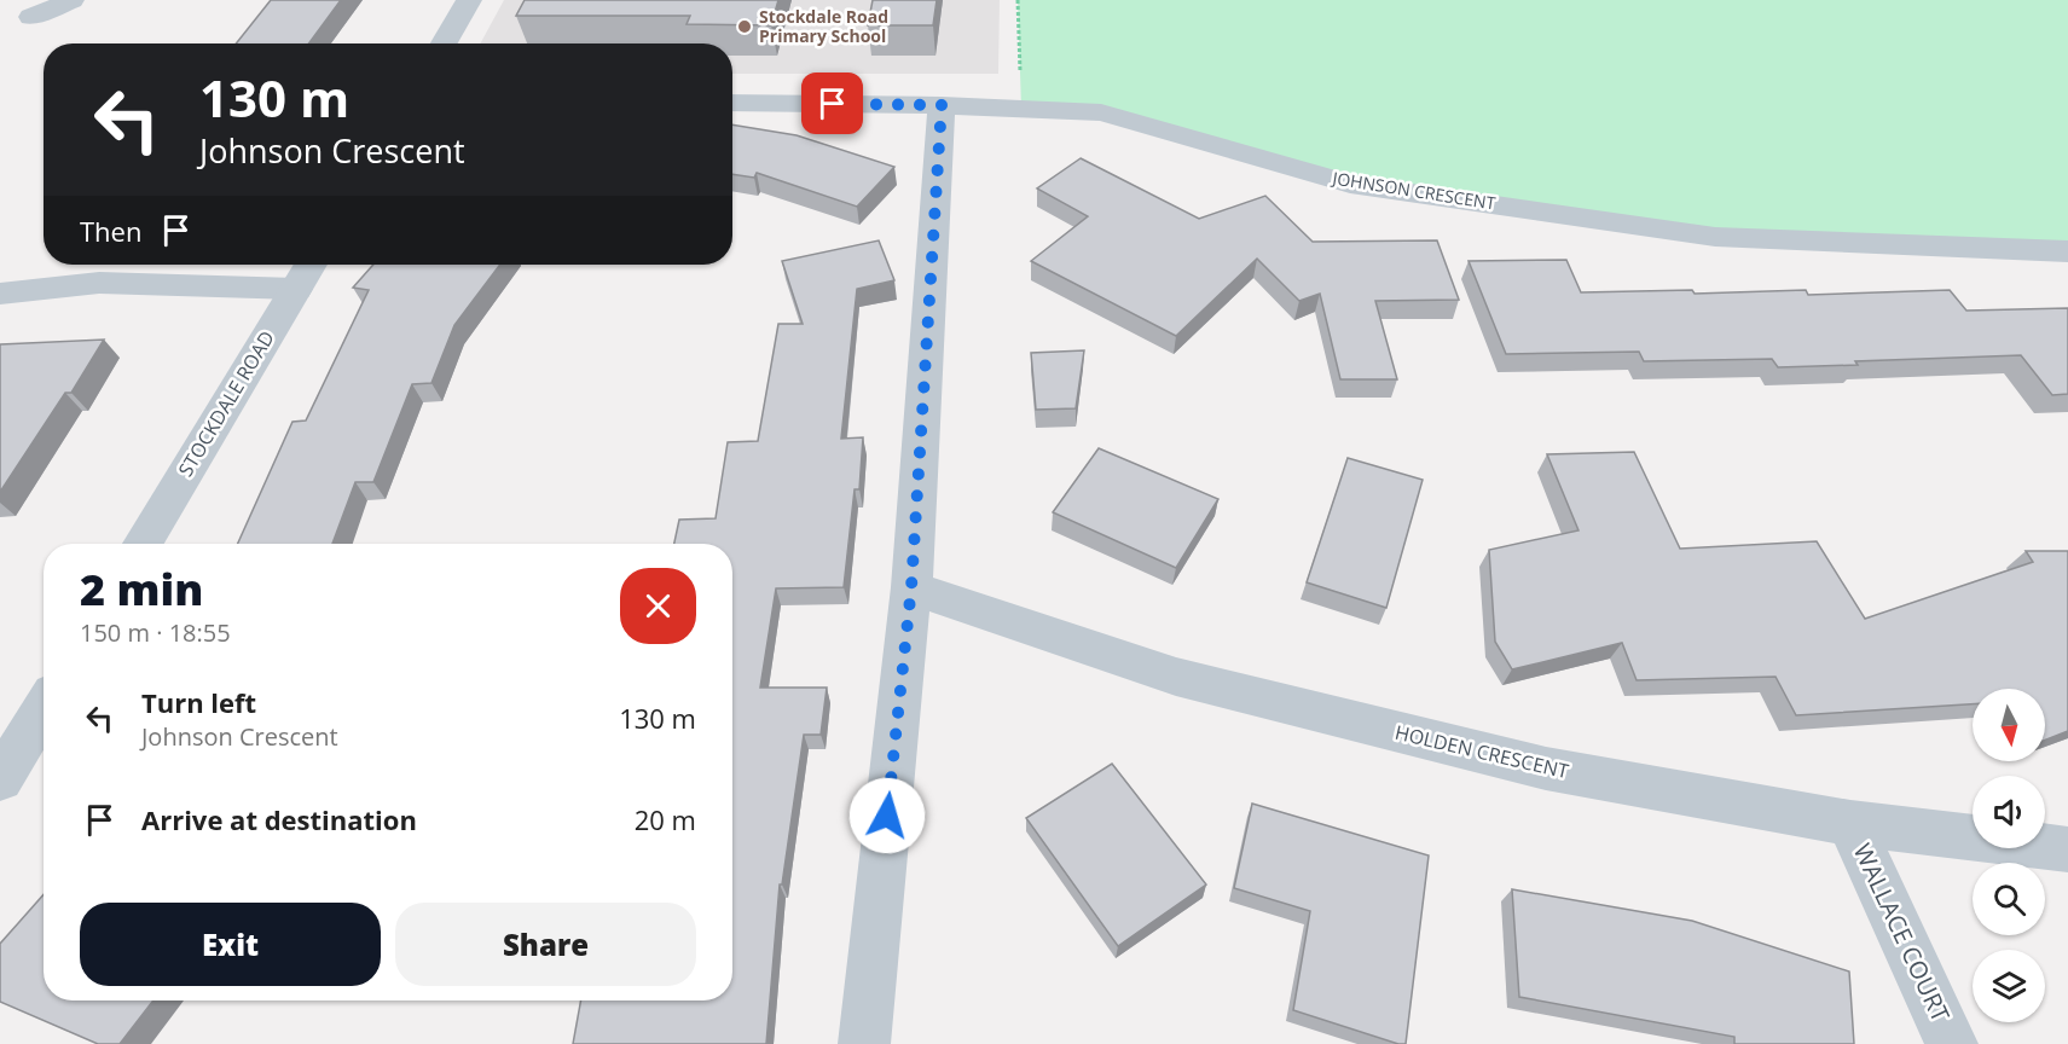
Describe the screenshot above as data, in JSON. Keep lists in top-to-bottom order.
{
  "streets": {
    "street": [
      "JOHNSON CRESCENT",
      "STOCKDALE ROAD",
      "HOLDEN CRESCENT",
      "WALLACE COURT"
    ]
  },
  "crossings": [
    ["HOLDEN CRESCENT", "WALLACE COURT"]
  ],
  "places": ["Stockdale Road Primary School"],
  "north": "bottom",
  "page": {
    "turn": ["130 m", "Johnson Crescent"],
    "then": "Then",
    "heading": ["2 min", "150 m · 18:55"],
    "list": [
      {
        "name": "Turn left",
        "note": "Johnson Crescent",
        "value": "130 m"
      },
      {
        "name": "Arrive at destination",
        "value": "20 m"
      }
    ],
    "buttons": ["Exit", "Share"]
  }
}
